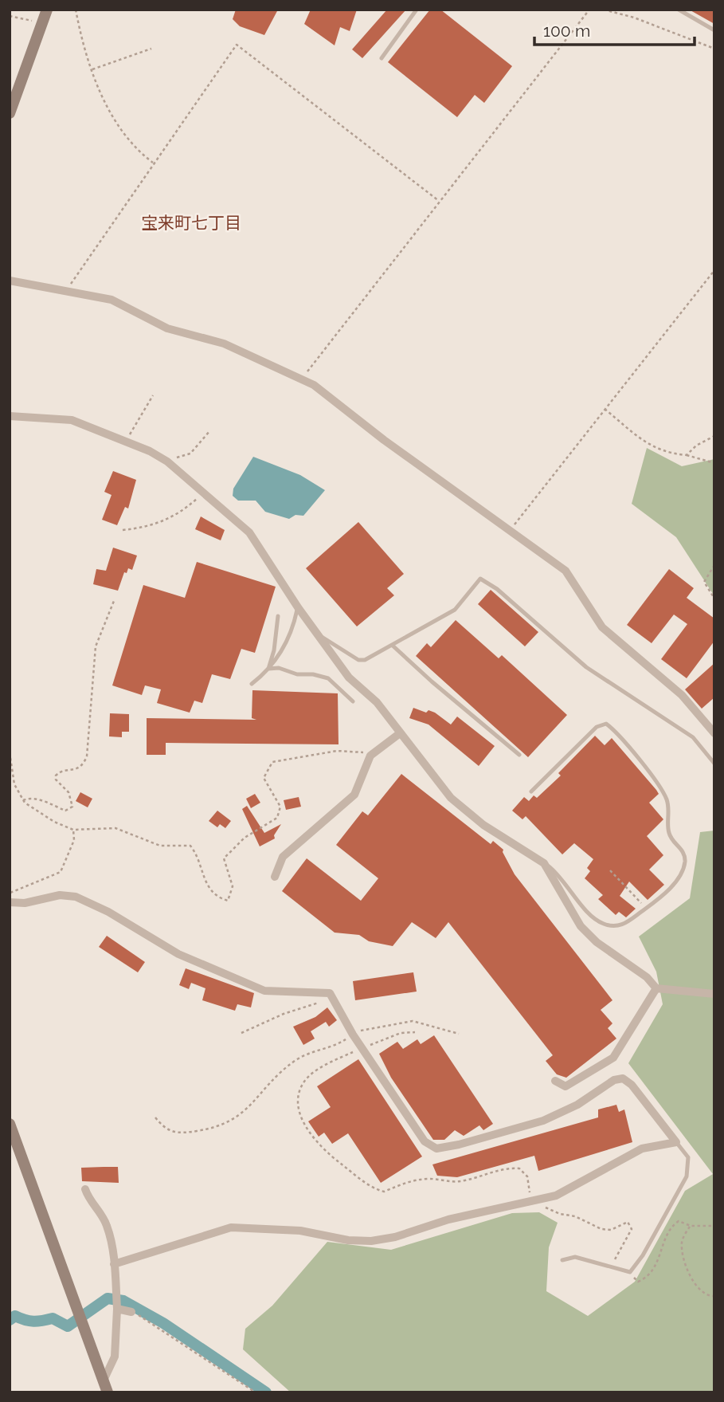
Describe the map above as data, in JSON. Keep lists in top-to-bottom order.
{
  "districts": ["宝来町七丁目"],
  "scale_bar": "100 m"
}
